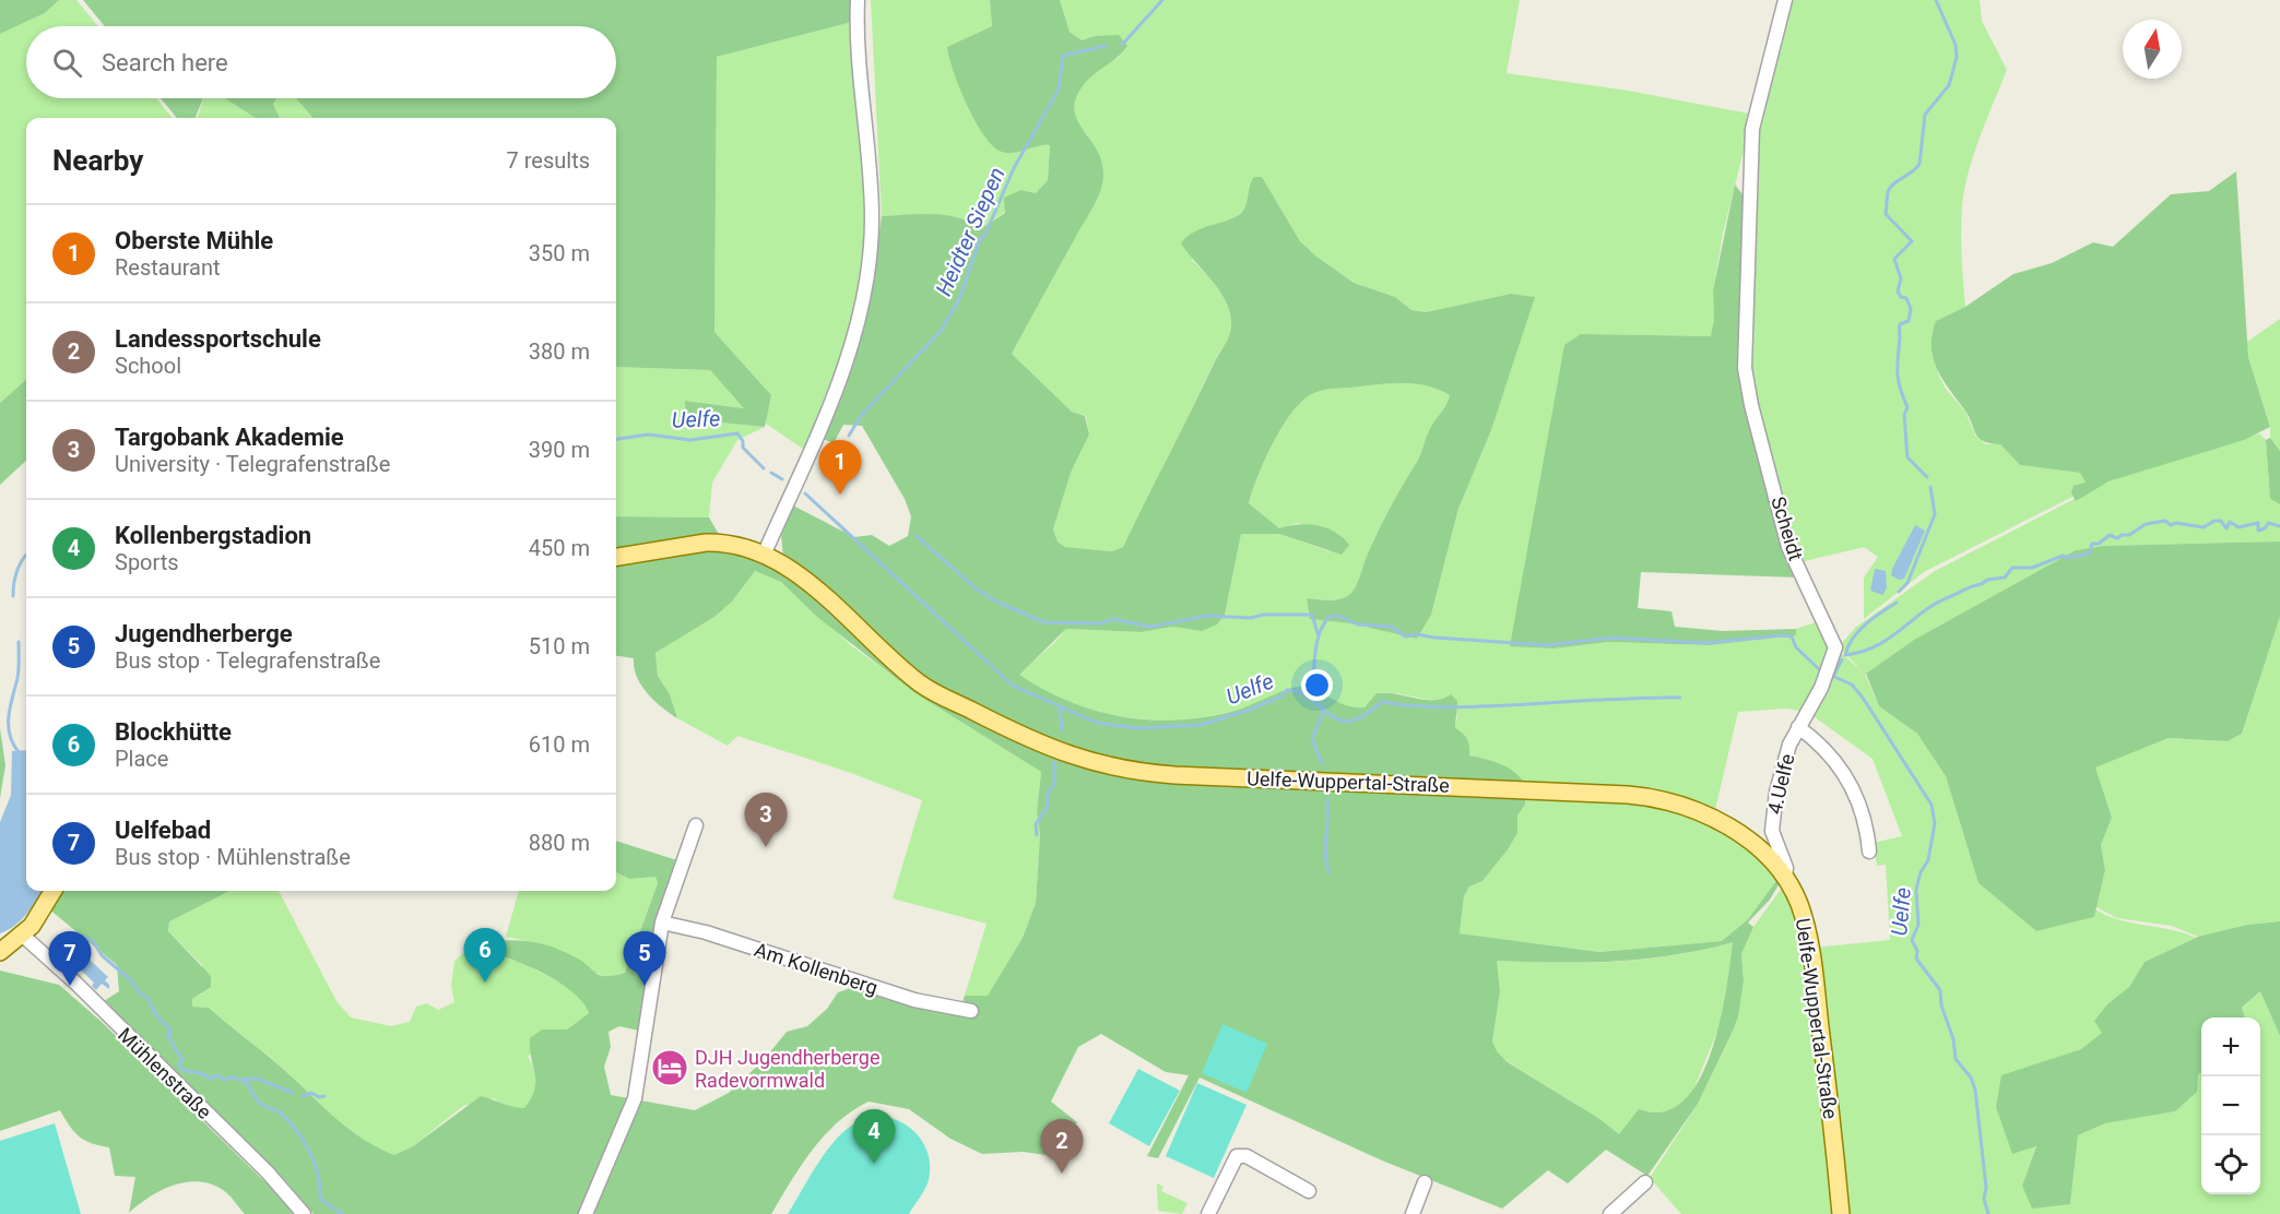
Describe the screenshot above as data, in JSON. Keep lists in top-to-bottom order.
{
  "streets": {
    "main road": ["Uelfe-Wuppertal-Straße"],
    "street": [
      "Scheidt",
      "4.Uelfe",
      "Am Kollenberg",
      "Mühlenstraße"
    ]
  },
  "crossings": [
    ["Scheidt", "4.Uelfe"],
    ["Uelfe-Wuppertal-Straße", "4.Uelfe"]
  ],
  "water": ["Heidter Siepen", "Uelfe"],
  "places": {
    "hotel": ["DJH Jugendherberge Radevormwald"]
  },
  "north": "top",
  "page": {
    "search": "Search here",
    "heading": ["Nearby", "7 results"],
    "list": [
      {
        "mark": "1",
        "name": "Oberste Mühle",
        "note": "Restaurant",
        "value": "350 m"
      },
      {
        "mark": "2",
        "name": "Landessportschule",
        "note": "School",
        "value": "380 m"
      },
      {
        "mark": "3",
        "name": "Targobank Akademie",
        "note": "University · Telegrafenstraße",
        "value": "390 m"
      },
      {
        "mark": "4",
        "name": "Kollenbergstadion",
        "note": "Sports",
        "value": "450 m"
      },
      {
        "mark": "5",
        "name": "Jugendherberge",
        "note": "Bus stop · Telegrafenstraße",
        "value": "510 m"
      },
      {
        "mark": "6",
        "name": "Blockhütte",
        "note": "Place",
        "value": "610 m"
      },
      {
        "mark": "7",
        "name": "Uelfebad",
        "note": "Bus stop · Mühlenstraße",
        "value": "880 m"
      }
    ],
    "pins": [
      "1",
      "3",
      "6",
      "5",
      "7",
      "4",
      "2"
    ],
    "map_buttons": ["+", "−"]
  }
}
